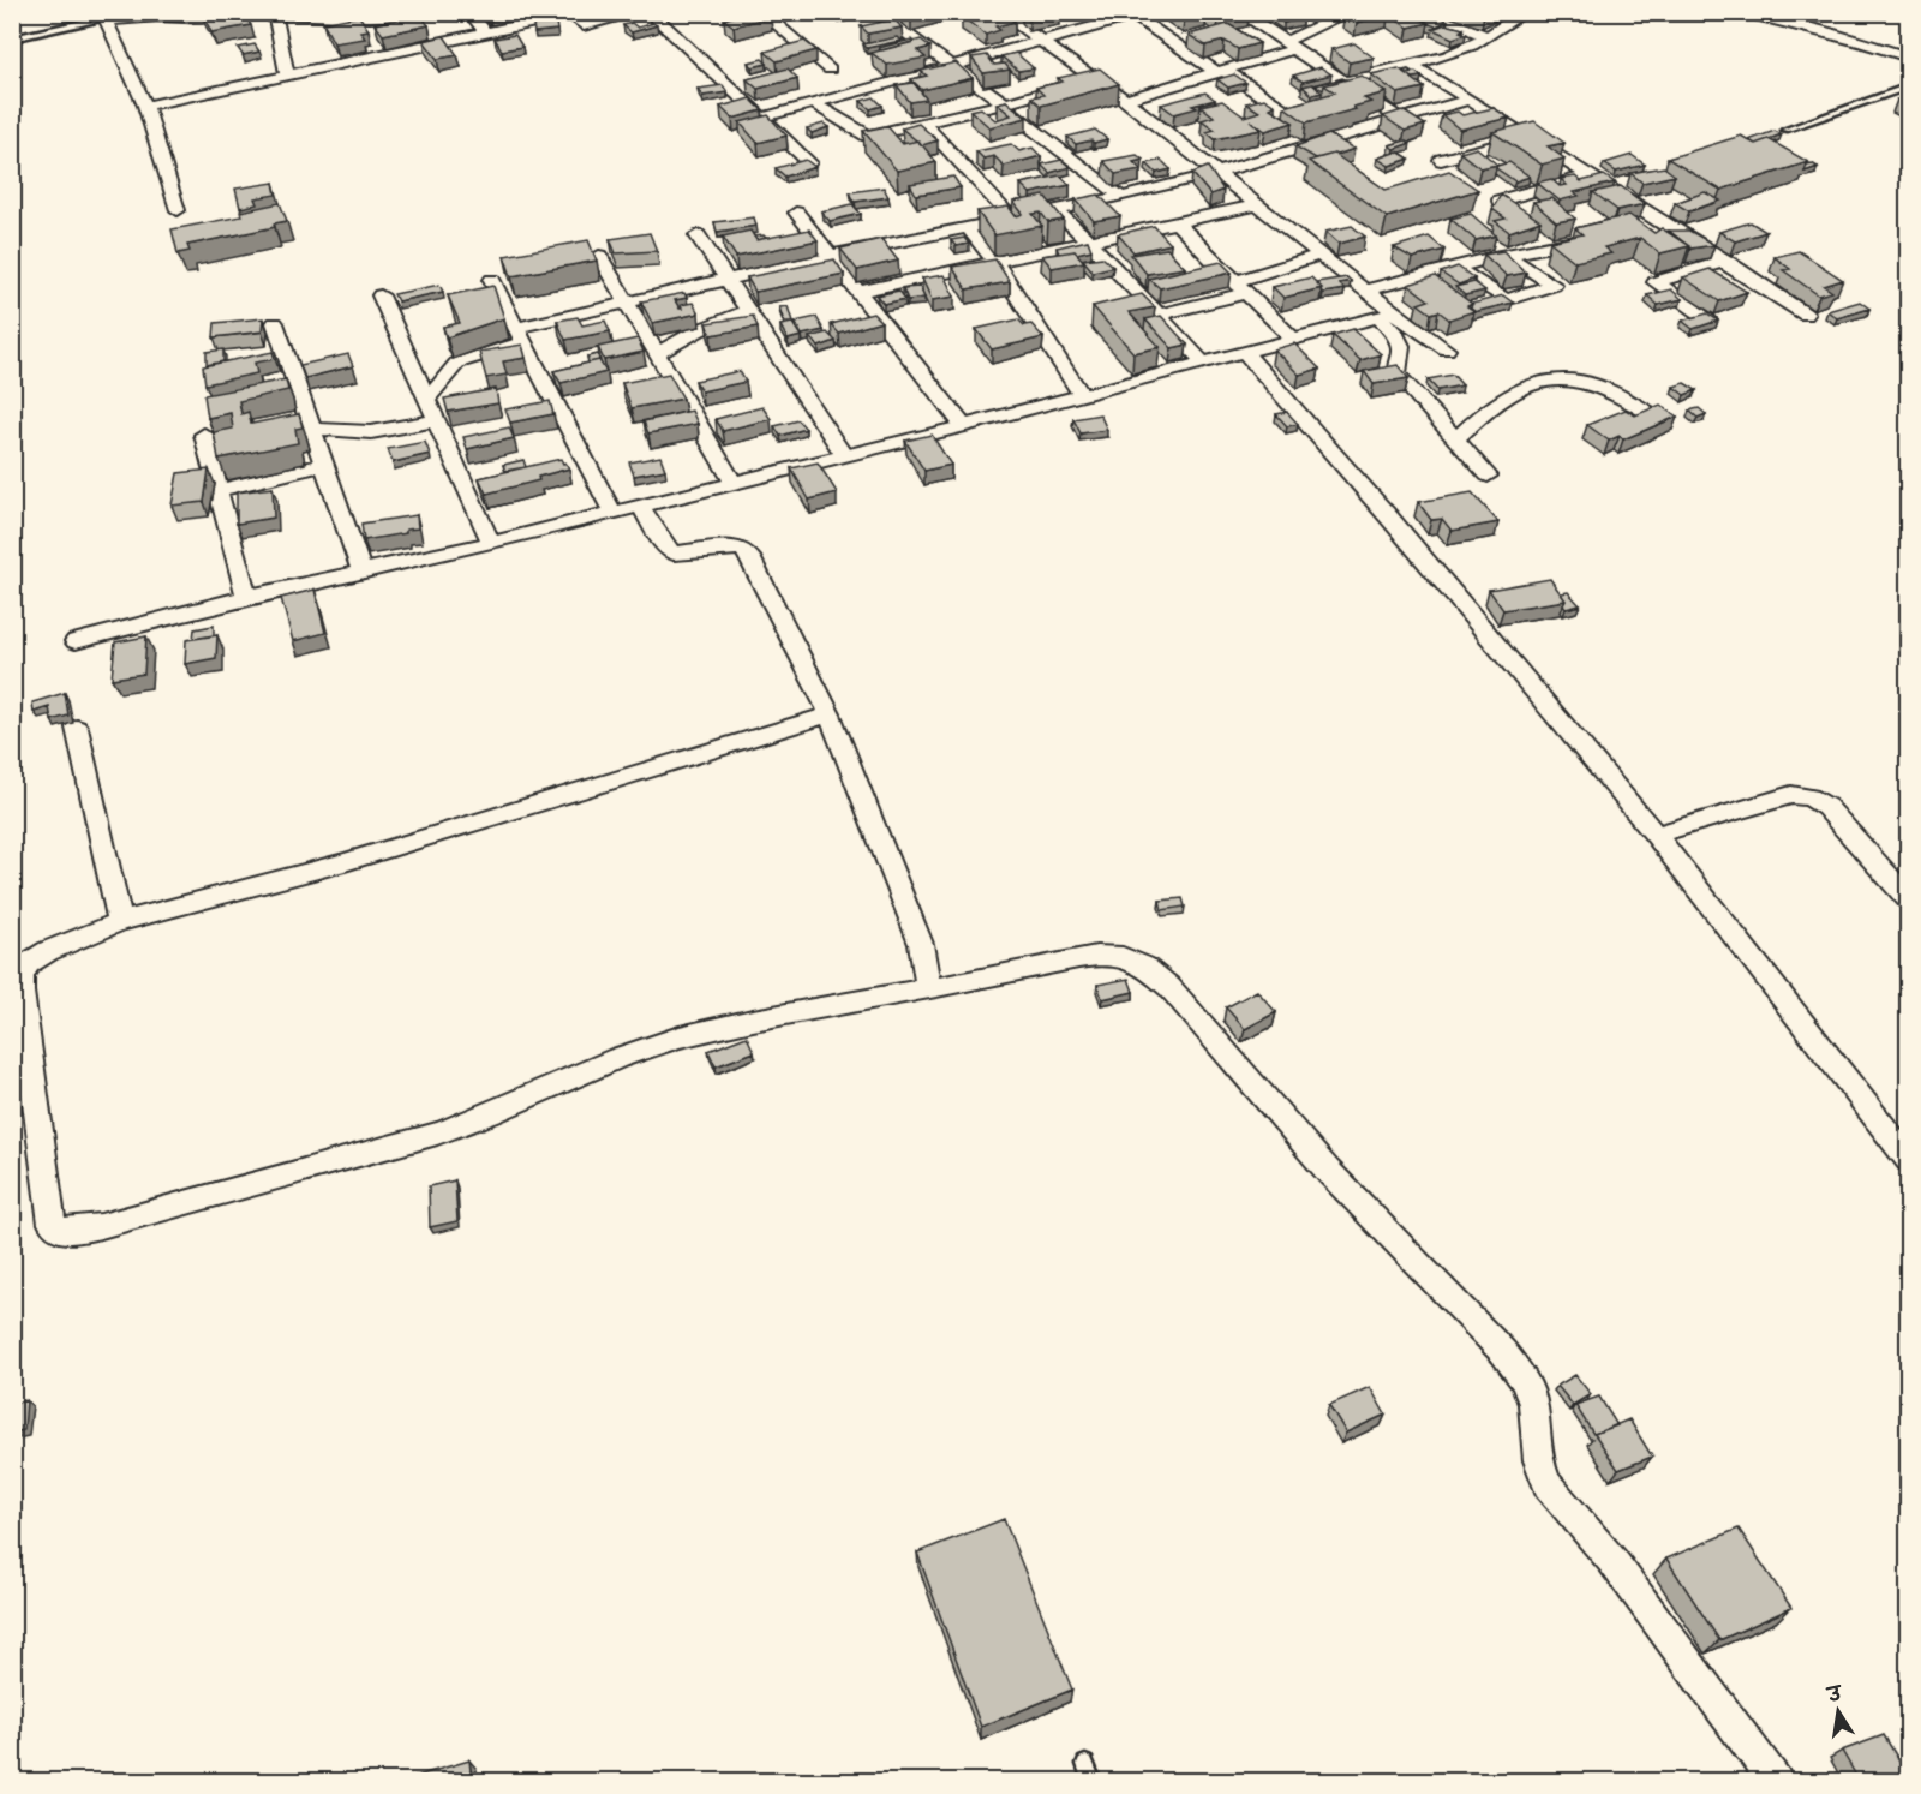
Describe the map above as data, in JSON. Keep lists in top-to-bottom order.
{
  "north": "top"
}
